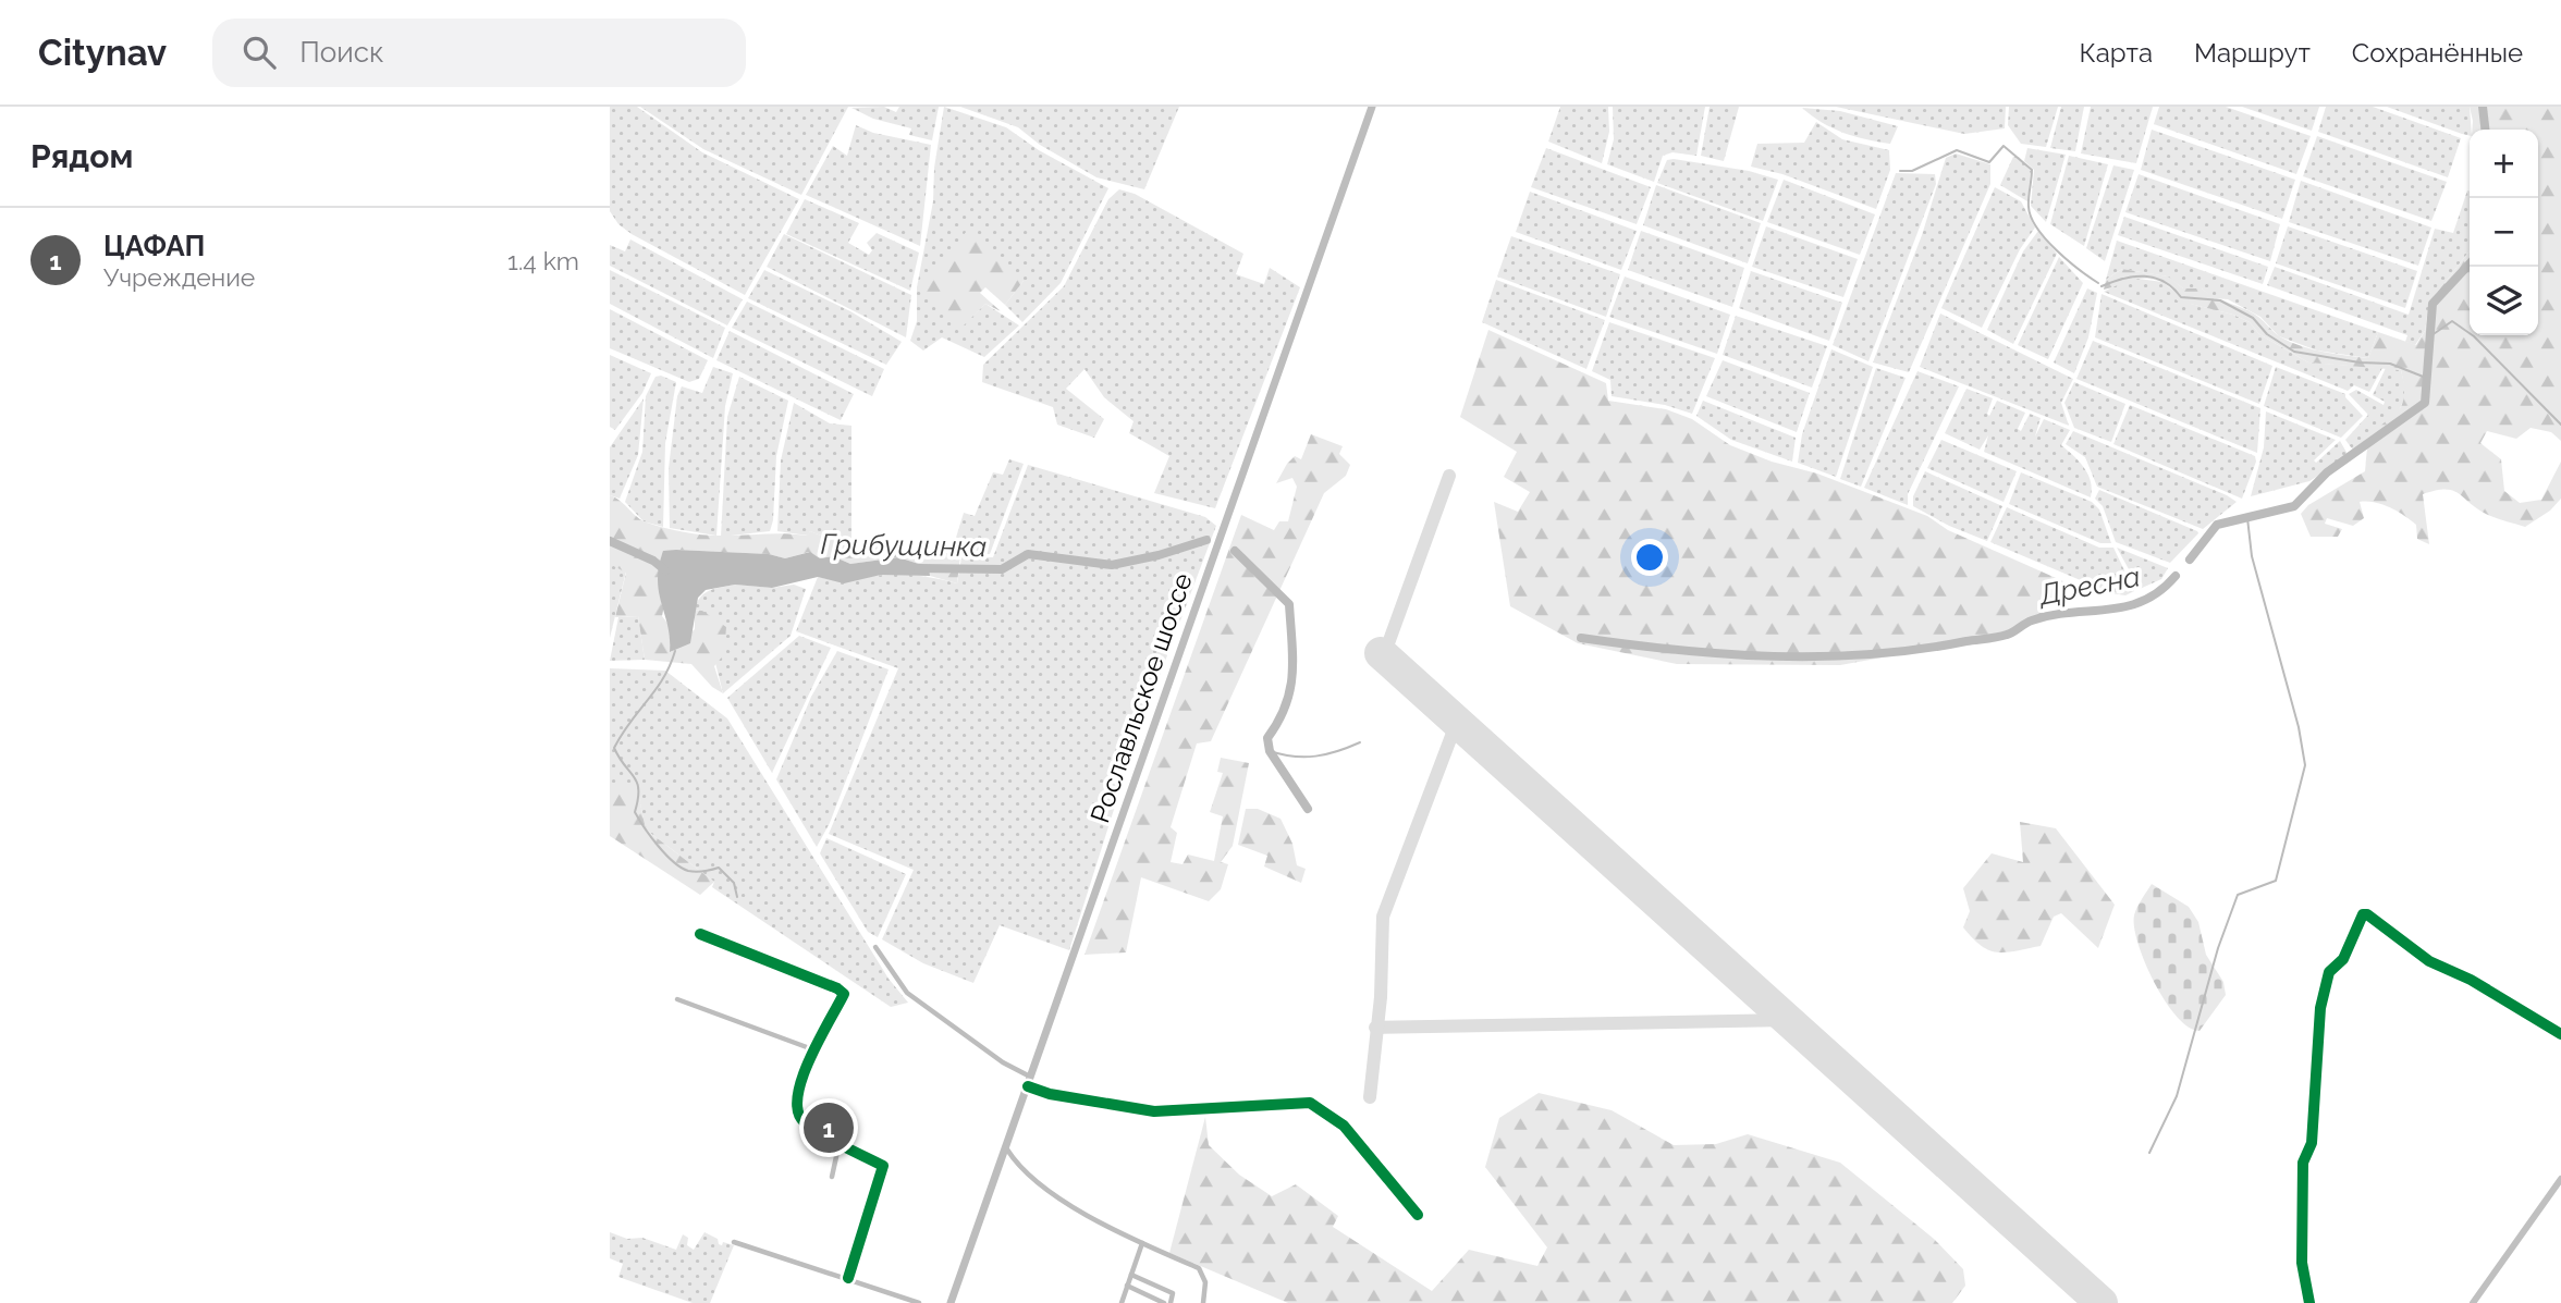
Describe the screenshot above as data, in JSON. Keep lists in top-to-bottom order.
{
  "streets": {
    "main road": ["Рославльское шоссе"]
  },
  "water": ["Грибущинка", "Дресна"],
  "page": {
    "header": "Citynav",
    "search": "Поиск",
    "nav": ["Карта", "Маршрут", "Сохранённые"],
    "heading": "Рядом",
    "map_buttons": ["+", "−"],
    "list": [
      {
        "mark": "1",
        "name": "ЦАФАП",
        "note": "Учреждение",
        "value": "1.4 km"
      }
    ],
    "pins": "1"
  }
}
